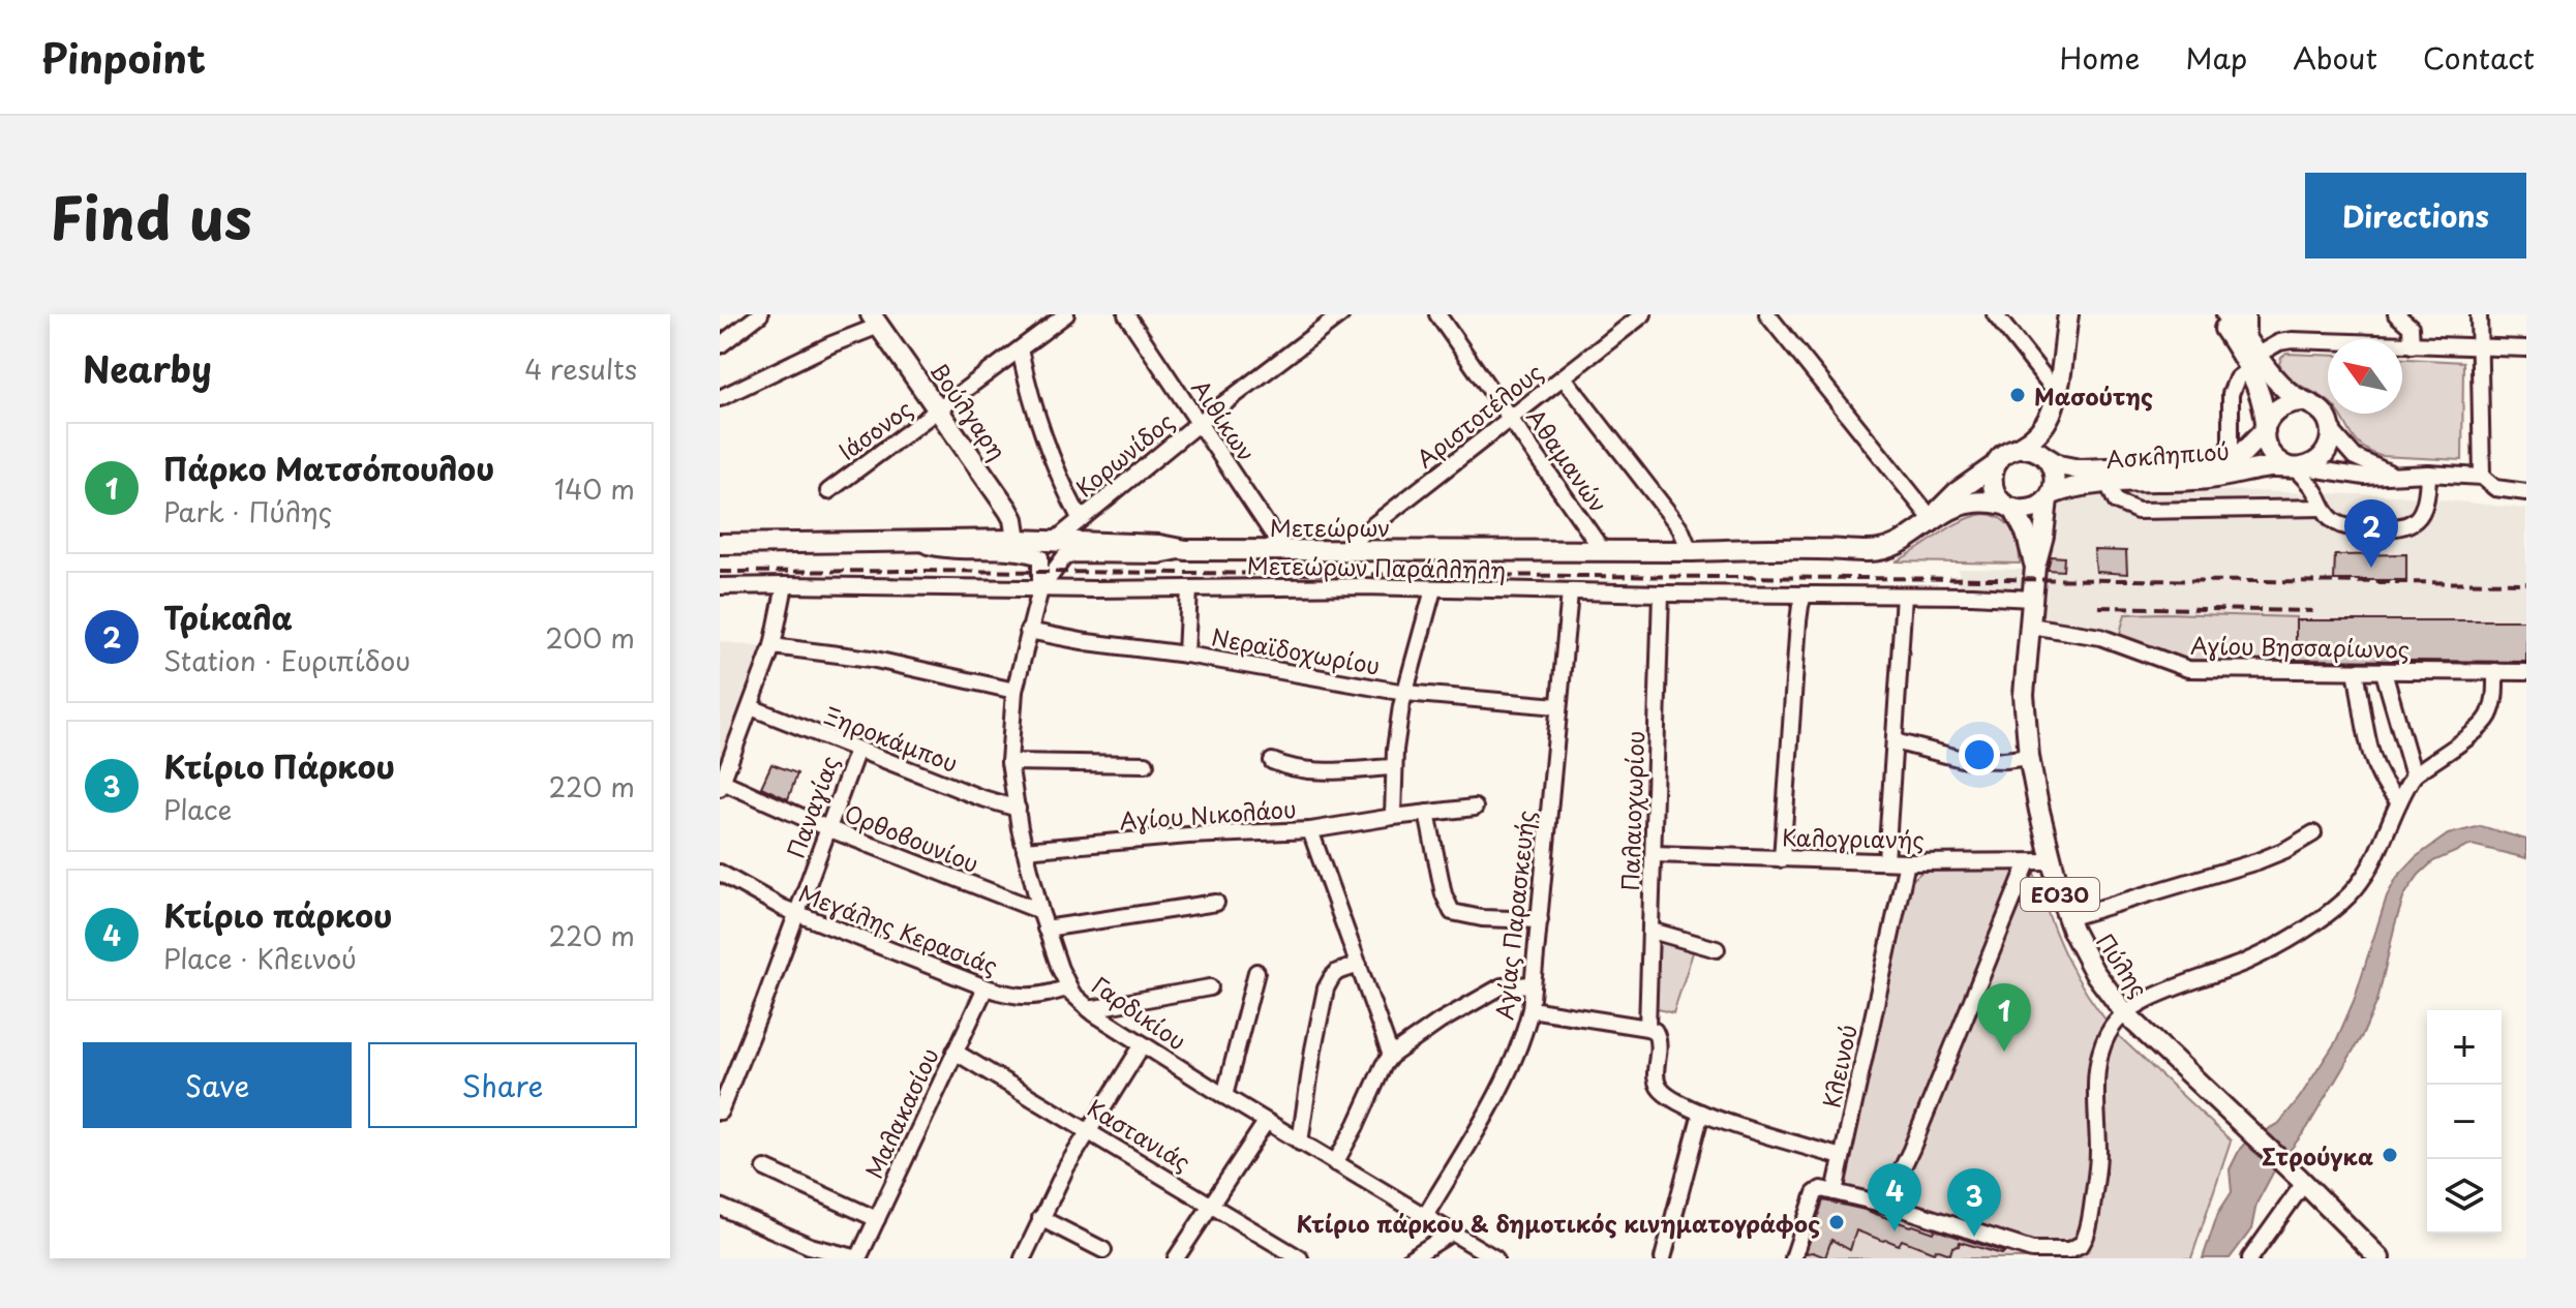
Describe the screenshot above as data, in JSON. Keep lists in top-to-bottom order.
{
  "streets": {
    "main road": [
      "Βούλγαρη",
      "Ασκληπιού",
      "Μετεώρων",
      "ΕΟ30",
      "Πύλης"
    ],
    "street": [
      "Αριστοτέλους",
      "Αιθίκων",
      "Ιάσονος",
      "Κορωνίδος",
      "Αθαμανών",
      "Μετεώρων Παράλληλη",
      "Αγίου Βησσαρίωνος",
      "Νεραϊδοχωρίου",
      "Ξηροκάμπου",
      "Παναγίας",
      "Παλαιοχωρίου",
      "Αγίου Νικολάου",
      "Ορθοβουνίου",
      "Καλογριανής",
      "Αγίας Παρασκευής",
      "Μεγάλης Κερασιάς",
      "Γαρδικίου",
      "Κλεινού",
      "Μαλακασίου",
      "Καστανιάς"
    ]
  },
  "crossings": [
    ["Βούλγαρη", "Ιάσονος"],
    ["Βούλγαρη", "Μετεώρων"],
    ["Αριστοτέλους", "Αθαμανών"],
    ["Αριστοτέλους", "Μετεώρων"],
    ["Αιθίκων", "Κορωνίδος"],
    ["Αιθίκων", "Μετεώρων"],
    ["Κορωνίδος", "Μετεώρων"],
    ["Ασκληπιού", "Μετεώρων"],
    ["Ασκληπιού", "ΕΟ30"],
    ["Αθαμανών", "Μετεώρων"],
    ["Μετεώρων", "ΕΟ30"],
    ["Μετεώρων Παράλληλη", "Παλαιοχωρίου"],
    ["Μετεώρων Παράλληλη", "ΕΟ30"],
    ["Μετεώρων Παράλληλη", "Αγίας Παρασκευής"],
    ["Μετεώρων Παράλληλη", "Πύλης"],
    ["Μετεώρων Παράλληλη", "Γαρδικίου"],
    ["Αγίου Βησσαρίωνος", "Πύλης"],
    ["Νεραϊδοχωρίου", "Αγίας Παρασκευής"],
    ["Νεραϊδοχωρίου", "Γαρδικίου"],
    ["Ξηροκάμπου", "Παναγίας"],
    ["Ξηροκάμπου", "Γαρδικίου"],
    ["Παναγίας", "Ορθοβουνίου"],
    ["Παναγίας", "Μεγάλης Κερασιάς"],
    ["Παλαιοχωρίου", "Καλογριανής"],
    ["Αγίου Νικολάου", "Γαρδικίου"],
    ["Ορθοβουνίου", "Γαρδικίου"],
    ["Καλογριανής", "Πύλης"],
    ["Καλογριανής", "Κλεινού"],
    ["ΕΟ30", "Πύλης"],
    ["Αγίας Παρασκευής", "Γαρδικίου"],
    ["Μεγάλης Κερασιάς", "Γαρδικίου"],
    ["Μεγάλης Κερασιάς", "Μαλακασίου"],
    ["Μαλακασίου", "Καστανιάς"]
  ],
  "places": ["Μασούτης", "Στρούγκα", "Κτίριο πάρκου & δημοτικός κινηματογράφος"],
  "north": "top left",
  "page": {
    "header": "Pinpoint",
    "nav": [
      "Home",
      "Map",
      "About",
      "Contact"
    ],
    "title": "Find us",
    "buttons": [
      "Directions",
      ["Save", "Share"]
    ],
    "heading": ["Nearby", "4 results"],
    "list": [
      {
        "mark": "1",
        "name": "Πάρκο Ματσόπουλου",
        "note": "Park · Πύλης",
        "value": "140 m"
      },
      {
        "mark": "2",
        "name": "Τρίκαλα",
        "note": "Station · Ευριπίδου",
        "value": "200 m"
      },
      {
        "mark": "3",
        "name": "Κτίριο Πάρκου",
        "note": "Place",
        "value": "220 m"
      },
      {
        "mark": "4",
        "name": "Κτίριο πάρκου",
        "note": "Place · Κλεινού",
        "value": "220 m"
      }
    ],
    "pins": [
      "2",
      "1",
      "4",
      "3"
    ],
    "map_buttons": ["+", "−"]
  }
}
